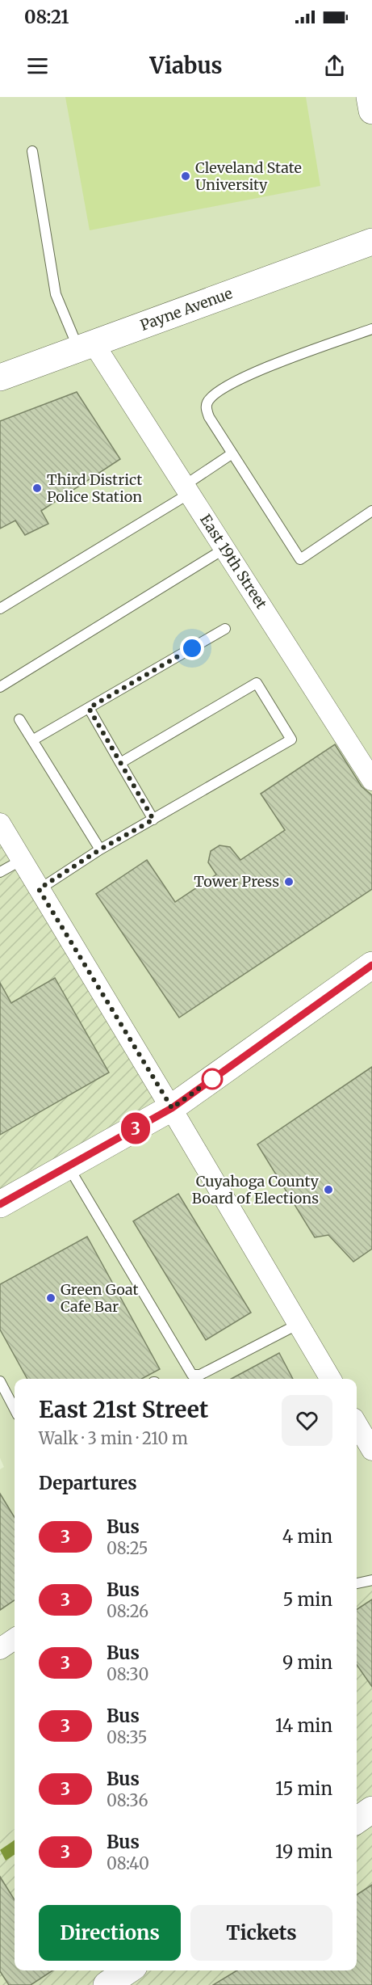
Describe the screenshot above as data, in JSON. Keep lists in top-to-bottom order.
{
  "streets": {
    "main road": ["Payne Avenue"],
    "street": ["East 19th Street"]
  },
  "crossings": [
    ["Payne Avenue", "East 19th Street"]
  ],
  "places": [
    "Cleveland State University",
    "Third District Police Station",
    "Tower Press",
    "Cuyahoga County Board of Elections",
    "Green Goat Cafe Bar"
  ],
  "lines": ["bus line 3"],
  "page": {
    "status": "08:21",
    "header": "Viabus",
    "on_map": "3",
    "heading": [
      ["East 21st Street", "Walk · 3 min · 210 m"],
      "Departures"
    ],
    "list": [
      {
        "mark": "3",
        "name": "Bus",
        "note": "08:25",
        "value": "4 min"
      },
      {
        "mark": "3",
        "name": "Bus",
        "note": "08:26",
        "value": "5 min"
      },
      {
        "mark": "3",
        "name": "Bus",
        "note": "08:30",
        "value": "9 min"
      },
      {
        "mark": "3",
        "name": "Bus",
        "note": "08:35",
        "value": "14 min"
      },
      {
        "mark": "3",
        "name": "Bus",
        "note": "08:36",
        "value": "15 min"
      },
      {
        "mark": "3",
        "name": "Bus",
        "note": "08:40",
        "value": "19 min"
      }
    ],
    "buttons": ["Directions", "Tickets"]
  }
}
